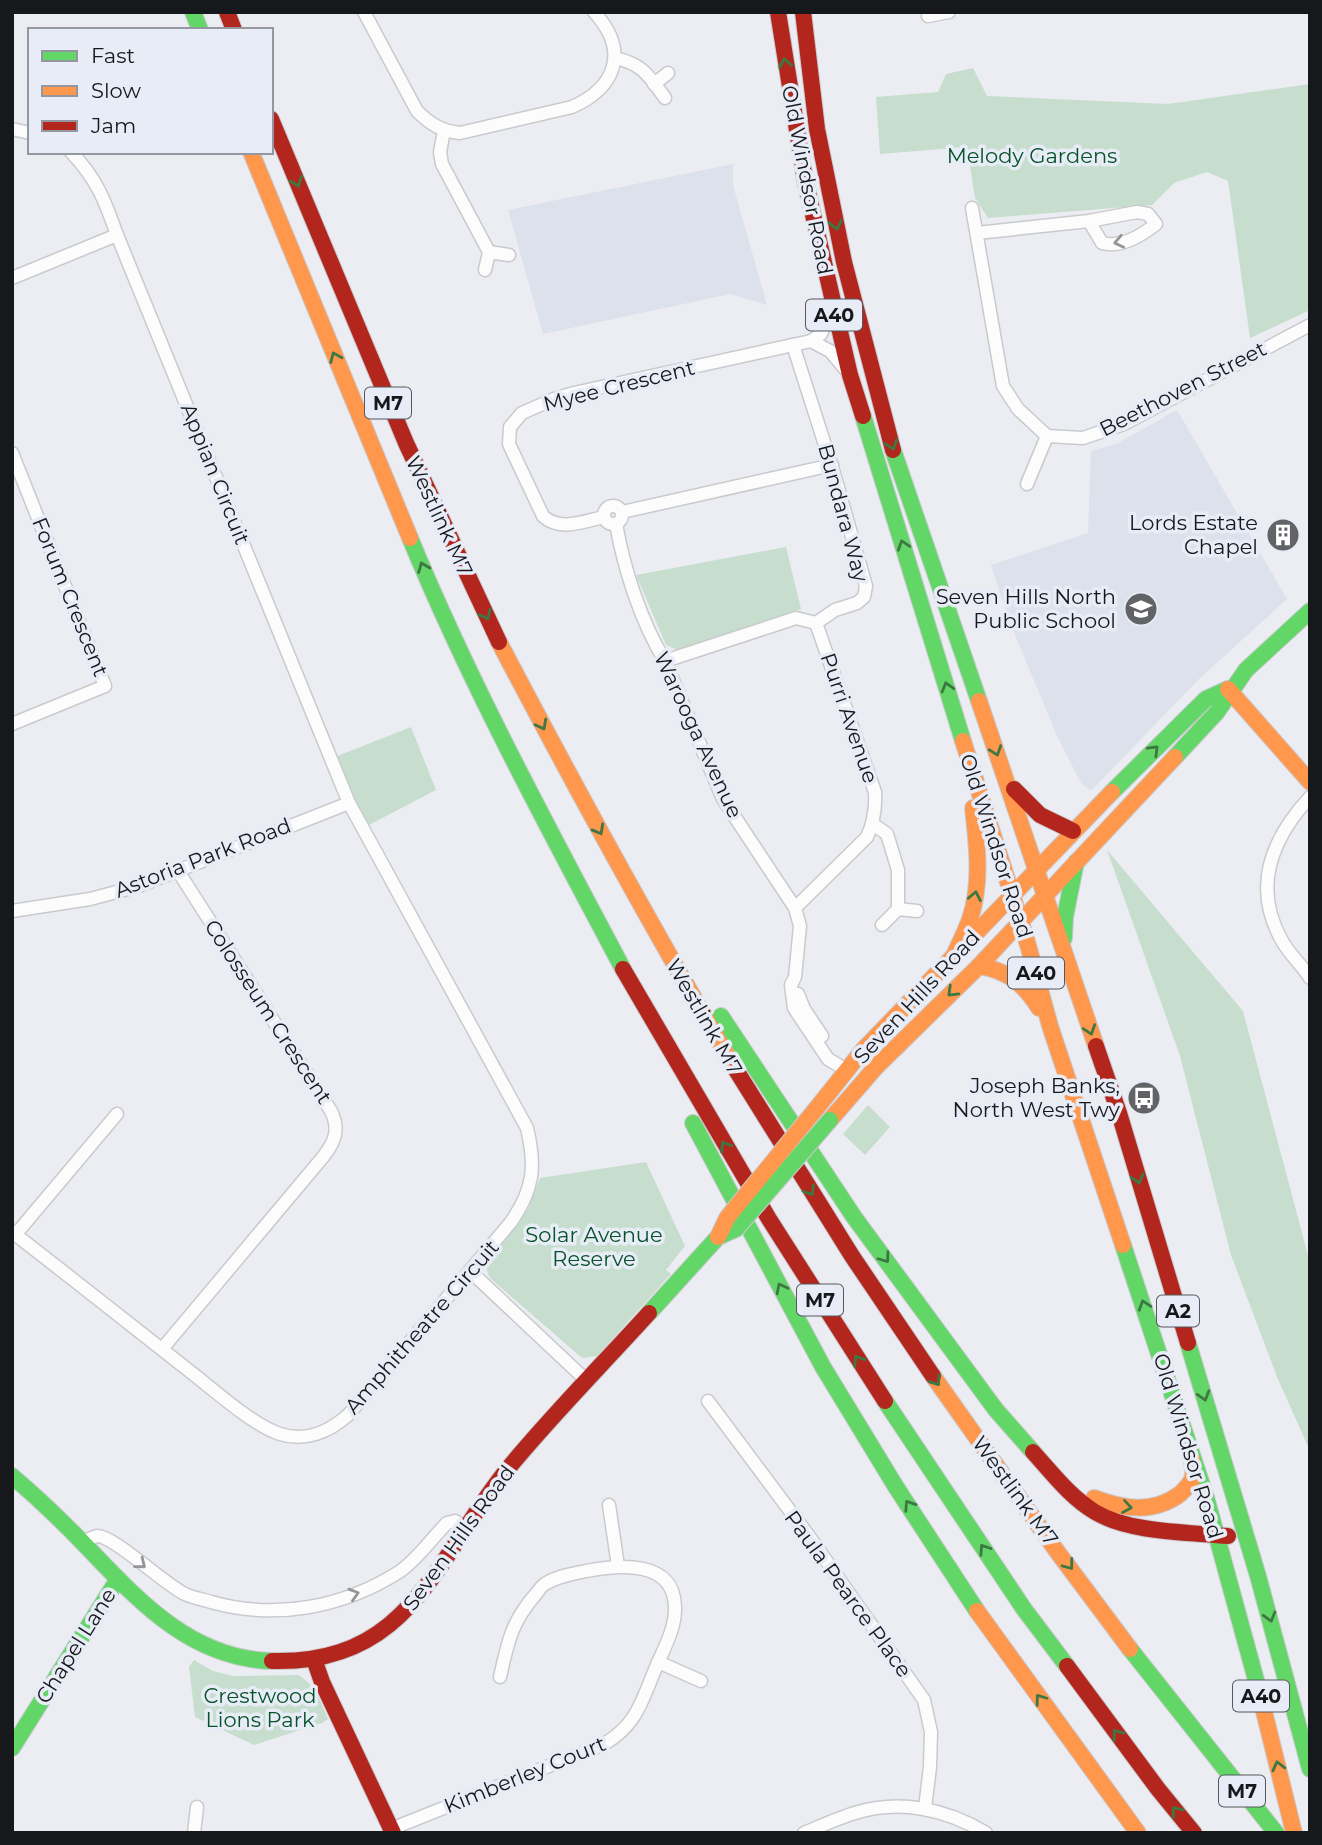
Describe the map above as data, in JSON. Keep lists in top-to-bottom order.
{
  "streets": {
    "main road": [
      "Old Windsor Road",
      "A40",
      "M7",
      "Westlink M7",
      "Seven Hills Road",
      "A2",
      "Chapel Lane"
    ],
    "street": [
      "Myee Crescent",
      "Beethoven Street",
      "Appian Circuit",
      "Bundara Way",
      "Forum Crescent",
      "Purri Avenue",
      "Warooga Avenue",
      "Astoria Park Road",
      "Colosseum Crescent",
      "Amphitheatre Circuit",
      "Paula Pearce Place",
      "Kimberley Court"
    ]
  },
  "crossings": [
    ["Old Windsor Road", "Seven Hills Road"],
    ["Myee Crescent", "Bundara Way"],
    ["Myee Crescent", "Warooga Avenue"],
    ["Appian Circuit", "Astoria Park Road"],
    ["Appian Circuit", "Amphitheatre Circuit"],
    ["Bundara Way", "Purri Avenue"],
    ["Bundara Way", "Warooga Avenue"],
    ["Warooga Avenue", "Seven Hills Road"],
    ["Astoria Park Road", "Colosseum Crescent"],
    ["Astoria Park Road", "Amphitheatre Circuit"],
    ["Seven Hills Road", "Chapel Lane"],
    ["Colosseum Crescent", "Amphitheatre Circuit"]
  ],
  "parks": ["Melody Gardens", "Solar Avenue Reserve", "Crestwood Lions Park"],
  "places": {
    "building": ["Lords Estate Chapel"],
    "school or university": ["Seven Hills North Public School"],
    "bus stop": ["Joseph Banks, North West Twy"]
  },
  "legend": ["Fast", "Slow", "Jam"]
}
